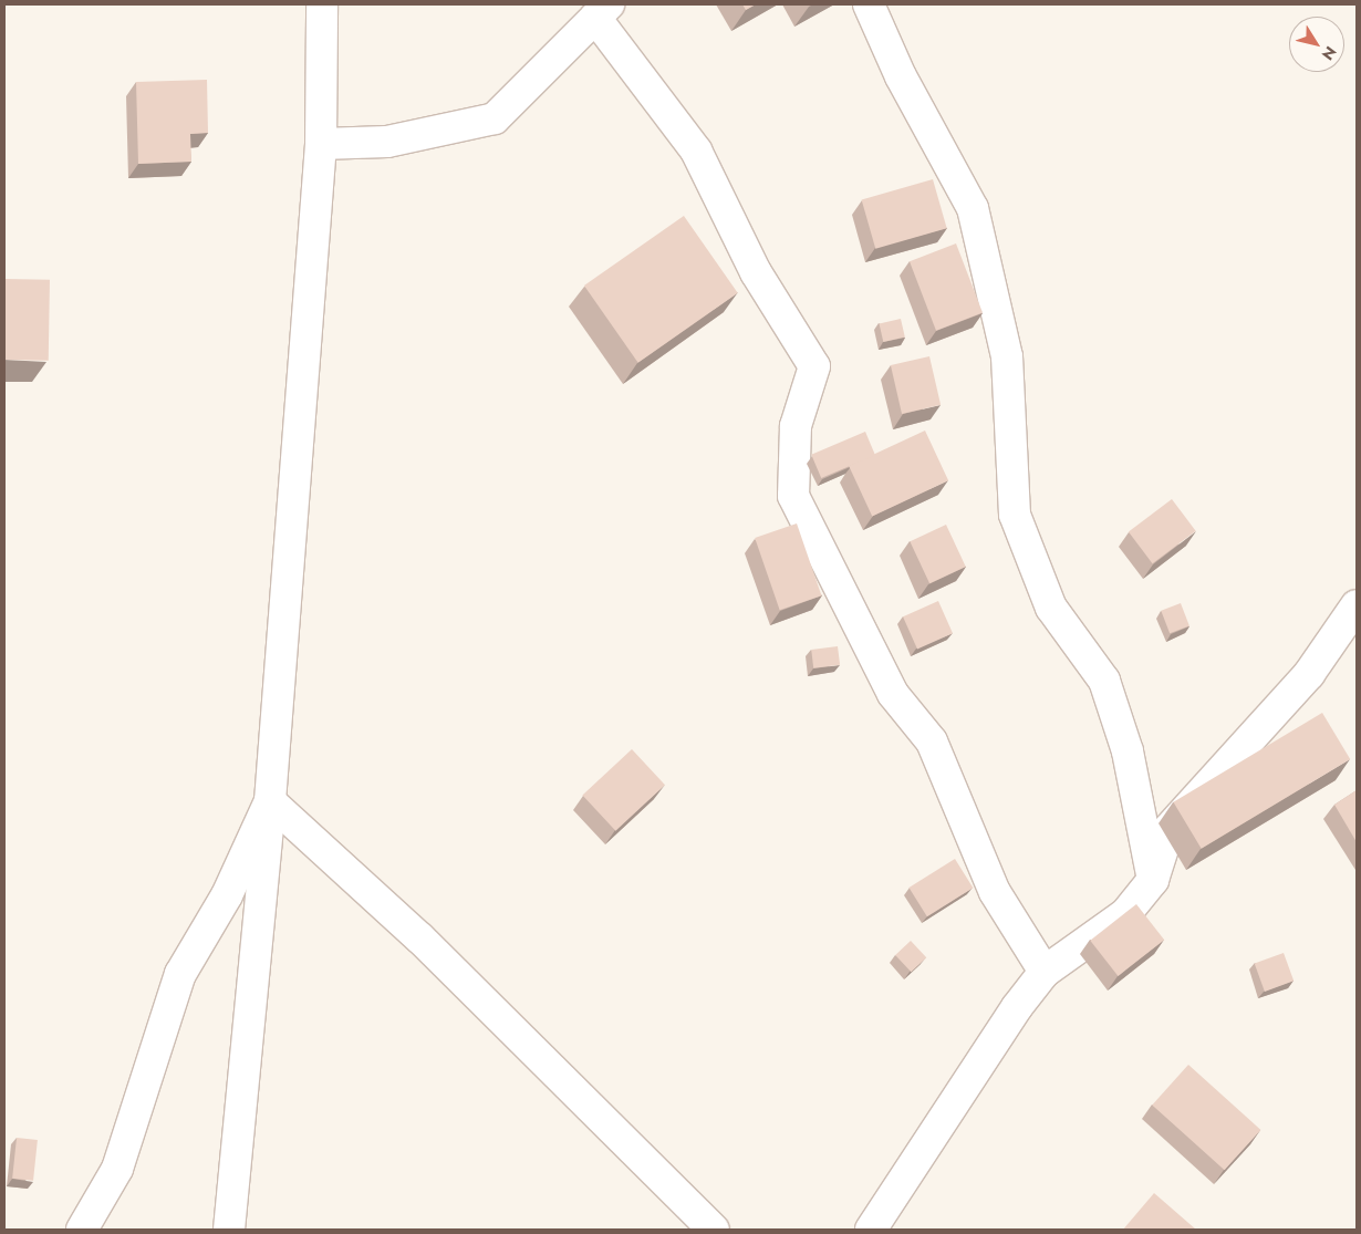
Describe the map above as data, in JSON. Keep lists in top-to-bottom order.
{
  "north": "bottom right"
}
